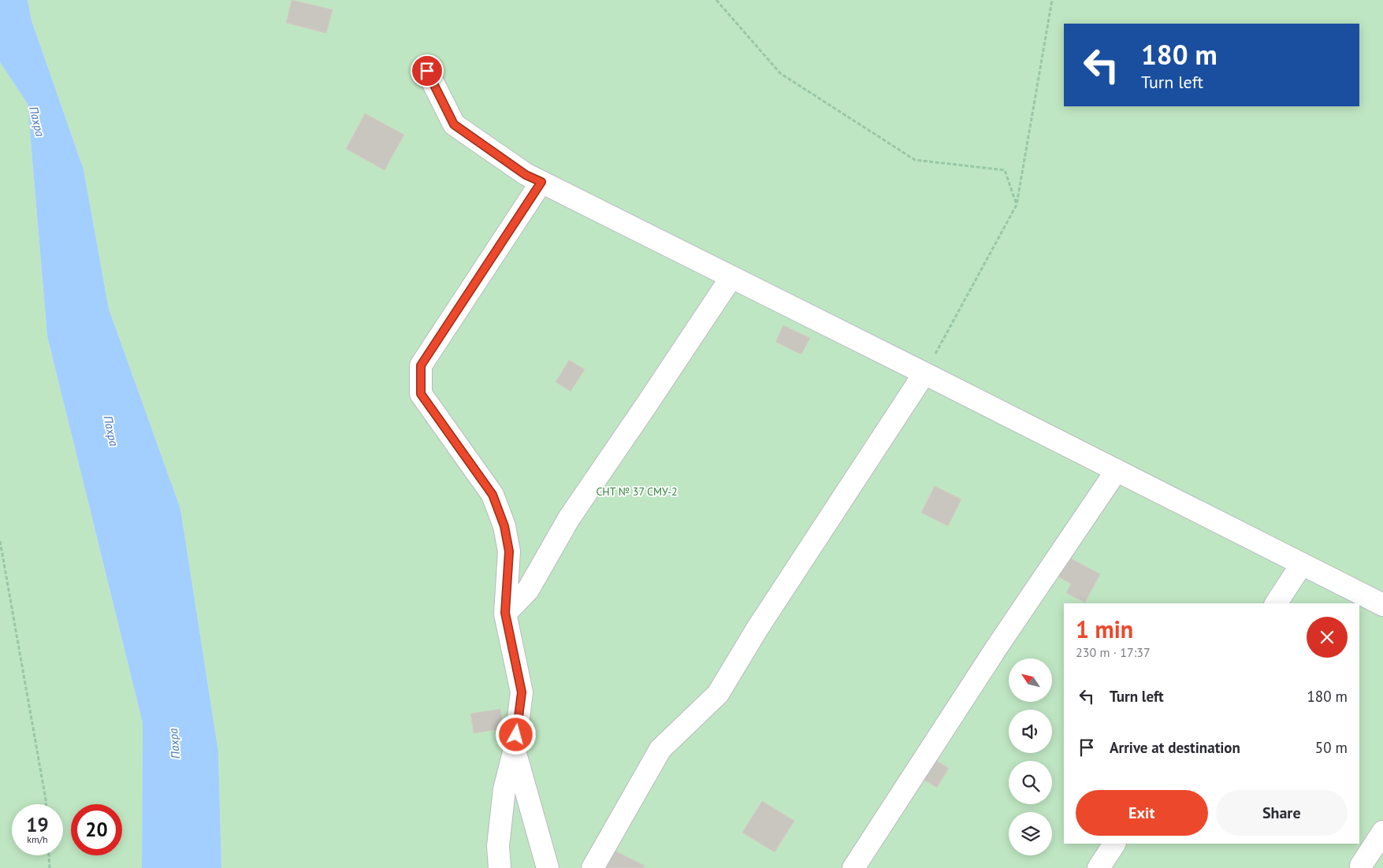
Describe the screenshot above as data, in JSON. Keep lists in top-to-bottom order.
{
  "water": ["Пахра"],
  "parks": ["СНТ № 37 СМУ-2"],
  "north": "top left",
  "page": {
    "turn": ["180 m", "Turn left"],
    "heading": ["1 min", "230 m · 17:37"],
    "list": [
      {
        "name": "Turn left",
        "value": "180 m"
      },
      {
        "name": "Arrive at destination",
        "value": "50 m"
      }
    ],
    "buttons": ["Exit", "Share"],
    "speed": "19 km/h",
    "limit": "20"
  }
}
